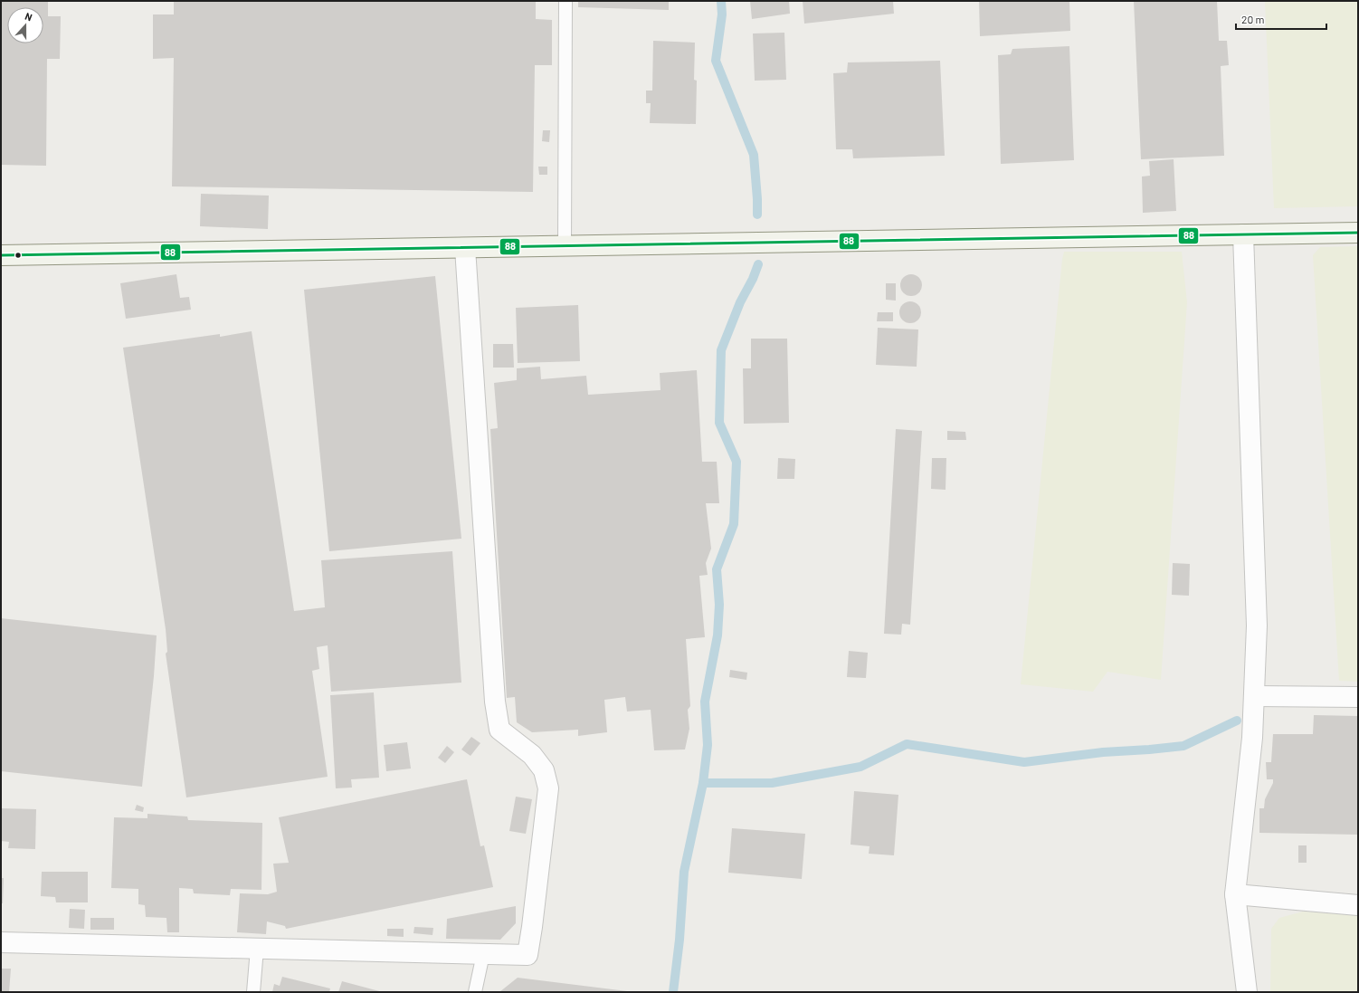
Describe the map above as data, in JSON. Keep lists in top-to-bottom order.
{
  "lines": ["transit line 88"],
  "scale_bar": "20 m",
  "north": "top"
}
